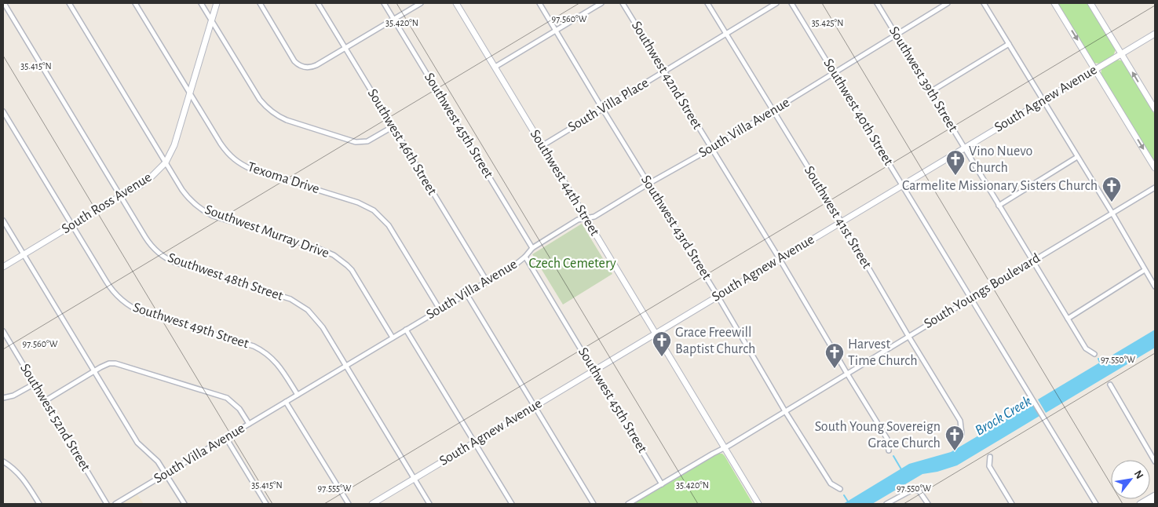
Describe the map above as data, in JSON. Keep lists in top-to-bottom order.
{
  "streets": {
    "street": [
      "Southwest 42nd Street",
      "Southwest 39th Street",
      "South Agnew Avenue",
      "South Villa Place",
      "Southwest 40th Street",
      "Southwest 45th Street",
      "South Villa Avenue",
      "Southwest 46th Street",
      "Texoma Drive",
      "Southwest 44th Street",
      "South Ross Avenue",
      "Southwest 41st Street",
      "Southwest 43rd Street",
      "Southwest Murray Drive",
      "Southwest 48th Street",
      "South Youngs Boulevard",
      "Southwest 49th Street",
      "Southwest 52nd Street"
    ]
  },
  "crossings": [
    ["Southwest 42nd Street", "South Agnew Avenue"],
    ["Southwest 42nd Street", "South Villa Place"],
    ["Southwest 42nd Street", "South Villa Avenue"],
    ["Southwest 42nd Street", "South Youngs Boulevard"],
    ["Southwest 39th Street", "South Agnew Avenue"],
    ["Southwest 39th Street", "South Villa Avenue"],
    ["Southwest 39th Street", "South Youngs Boulevard"],
    ["South Agnew Avenue", "Southwest 40th Street"],
    ["South Agnew Avenue", "Southwest 45th Street"],
    ["South Agnew Avenue", "Southwest 44th Street"],
    ["South Agnew Avenue", "Southwest 41st Street"],
    ["South Agnew Avenue", "Southwest 43rd Street"],
    ["South Agnew Avenue", "Southwest 48th Street"],
    ["South Villa Place", "Southwest 44th Street"],
    ["South Villa Place", "Southwest 41st Street"],
    ["South Villa Place", "Southwest 43rd Street"],
    ["Southwest 40th Street", "South Villa Avenue"],
    ["Southwest 40th Street", "South Youngs Boulevard"],
    ["Southwest 45th Street", "South Villa Avenue"],
    ["Southwest 45th Street", "South Youngs Boulevard"],
    ["South Villa Avenue", "Southwest 46th Street"],
    ["South Villa Avenue", "Texoma Drive"],
    ["South Villa Avenue", "Southwest 44th Street"],
    ["South Villa Avenue", "Southwest 41st Street"],
    ["South Villa Avenue", "Southwest 43rd Street"],
    ["South Villa Avenue", "Southwest Murray Drive"],
    ["South Villa Avenue", "Southwest 48th Street"],
    ["South Villa Avenue", "Southwest 49th Street"],
    ["Texoma Drive", "South Ross Avenue"],
    ["Southwest 44th Street", "South Youngs Boulevard"],
    ["South Ross Avenue", "Southwest Murray Drive"],
    ["South Ross Avenue", "Southwest 48th Street"],
    ["South Ross Avenue", "Southwest 49th Street"],
    ["Southwest 41st Street", "South Youngs Boulevard"],
    ["Southwest 43rd Street", "South Youngs Boulevard"]
  ],
  "water": ["Brock Creek"],
  "parks": ["Czech Cemetery"],
  "places": {
    "church": [
      "Vino Nuevo Church",
      "Carmelite Missionary Sisters Church",
      "Grace Freewill Baptist Church",
      "Harvest Time Church",
      "South Young Sovereign Grace Church"
    ]
  },
  "north": "top right",
  "coordinates": [
    "97.560°W",
    "35.420°N",
    "35.425°N",
    "35.415°N",
    "97.550°W",
    "97.555°W"
  ]
}
